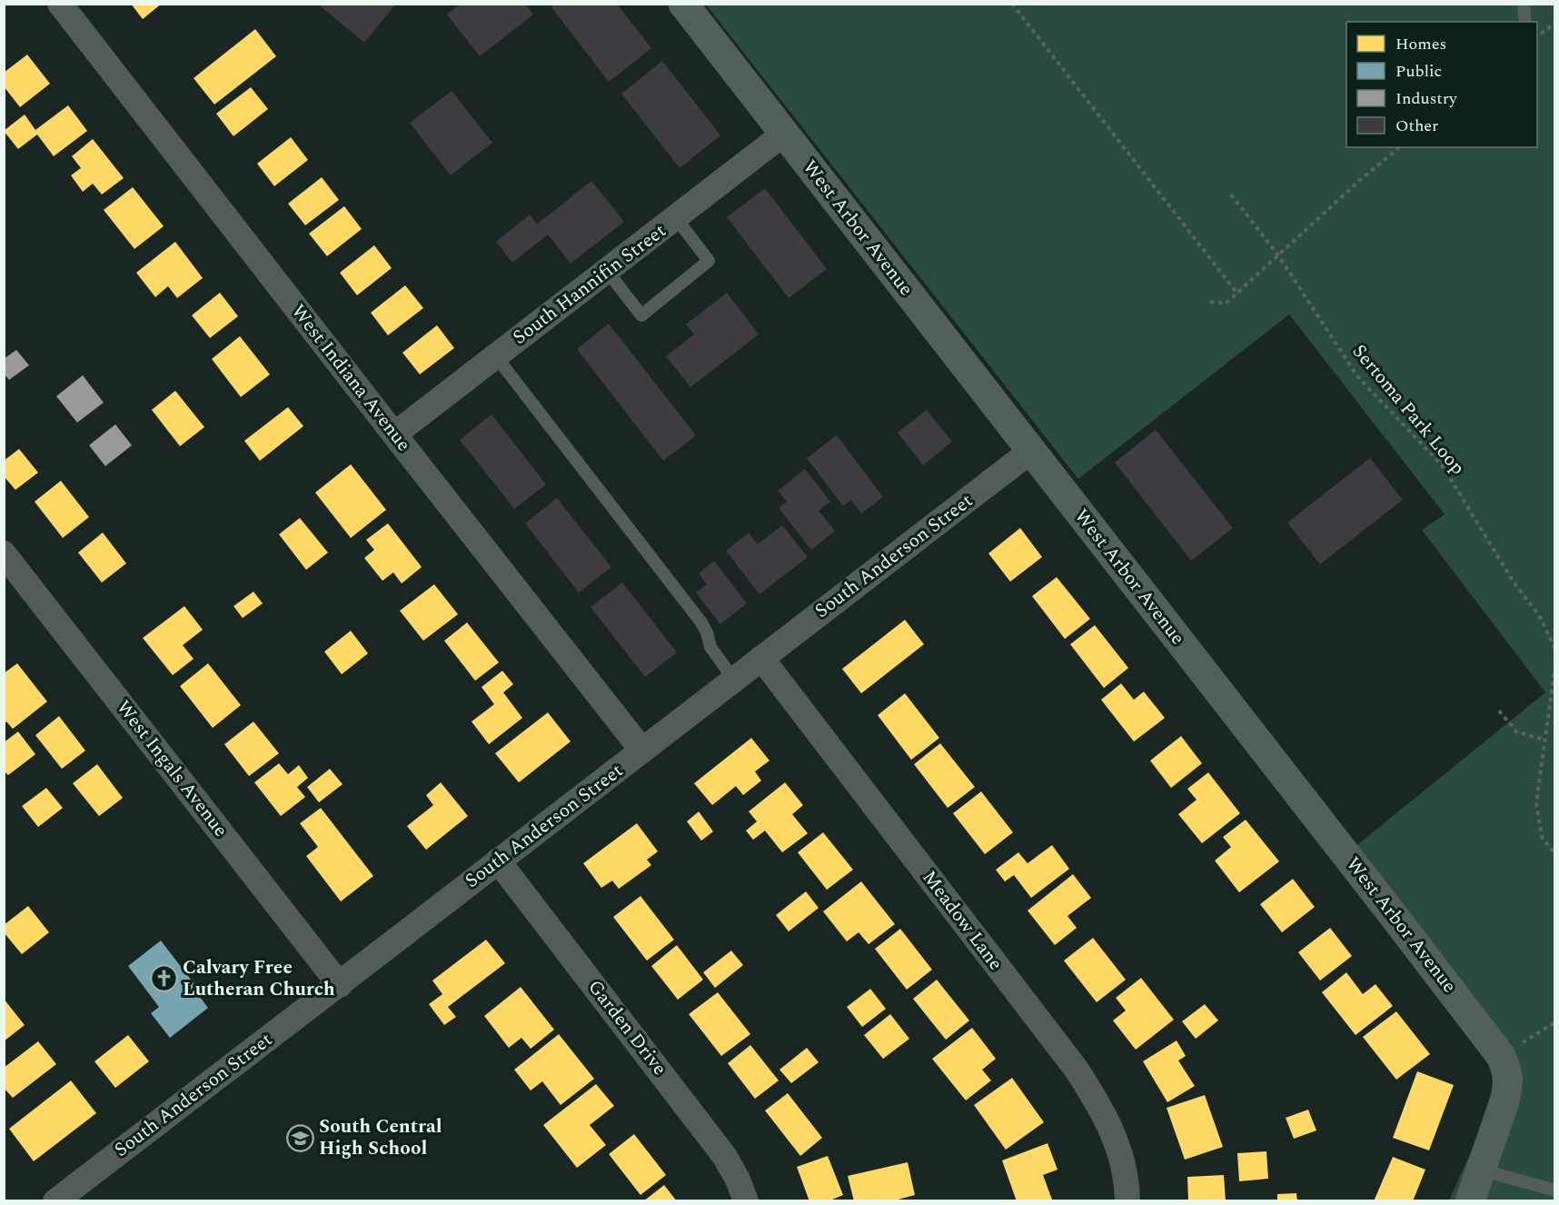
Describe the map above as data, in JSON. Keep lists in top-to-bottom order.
{
  "streets": {
    "main road": ["West Arbor Avenue"],
    "street": [
      "South Hannifin Street",
      "West Indiana Avenue",
      "South Anderson Street",
      "West Ingals Avenue",
      "Meadow Lane",
      "Garden Drive"
    ],
    "path": ["Sertoma Park Loop"]
  },
  "crossings": [
    ["West Arbor Avenue", "South Hannifin Street"],
    ["West Arbor Avenue", "South Anderson Street"],
    ["South Hannifin Street", "West Indiana Avenue"],
    ["West Indiana Avenue", "South Anderson Street"],
    ["South Anderson Street", "West Ingals Avenue"],
    ["South Anderson Street", "Meadow Lane"],
    ["South Anderson Street", "Garden Drive"]
  ],
  "places": {
    "church": ["Calvary Free Lutheran Church"],
    "school or university": ["South Central High School"]
  },
  "legend": [
    "Homes",
    "Public",
    "Industry",
    "Other"
  ]
}
